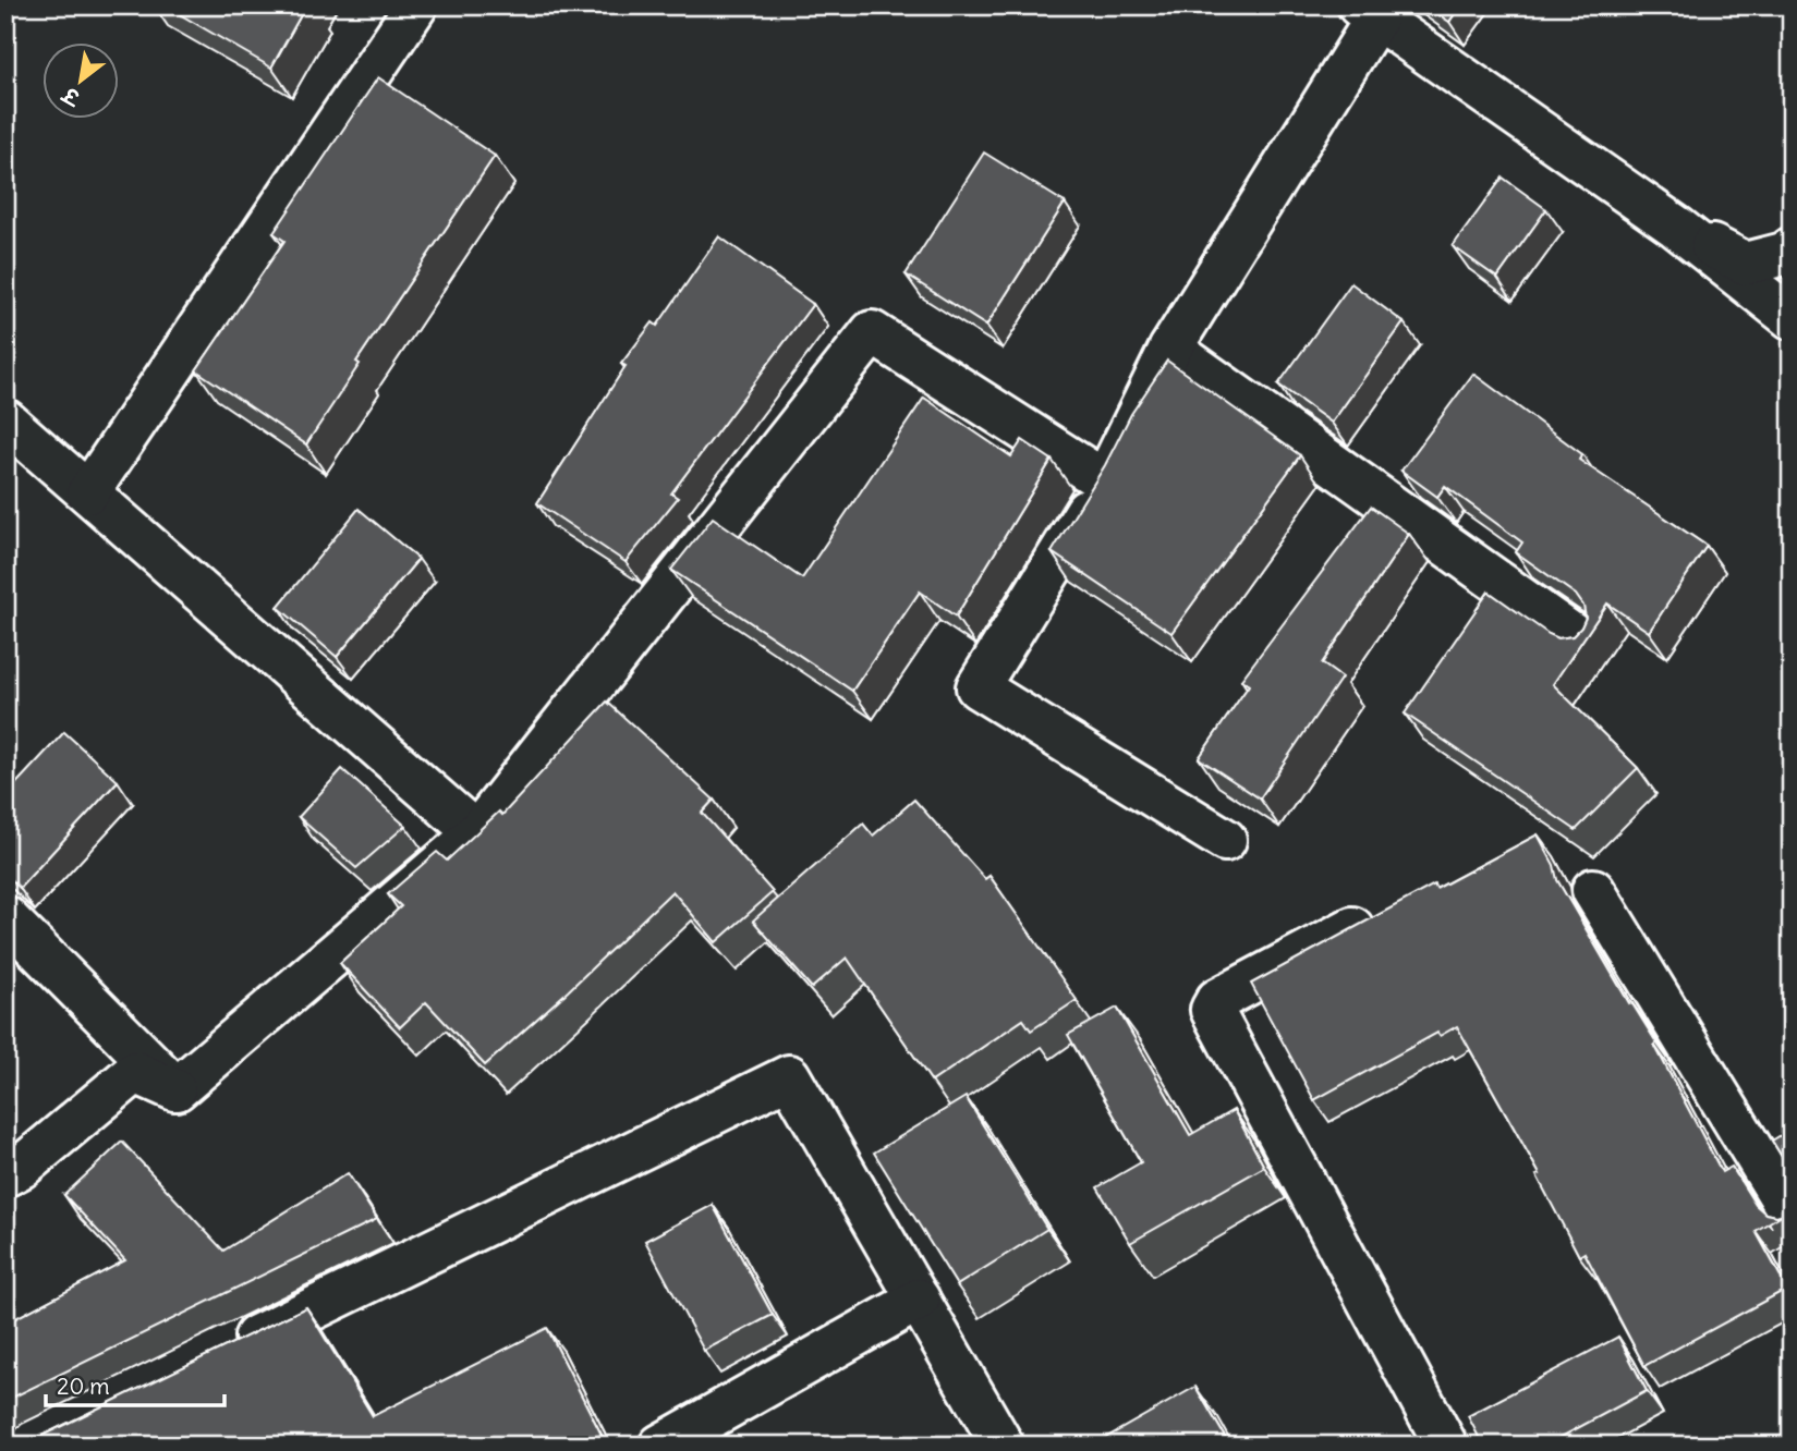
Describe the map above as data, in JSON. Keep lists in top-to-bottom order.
{
  "scale_bar": "20 m",
  "north": "bottom left"
}
